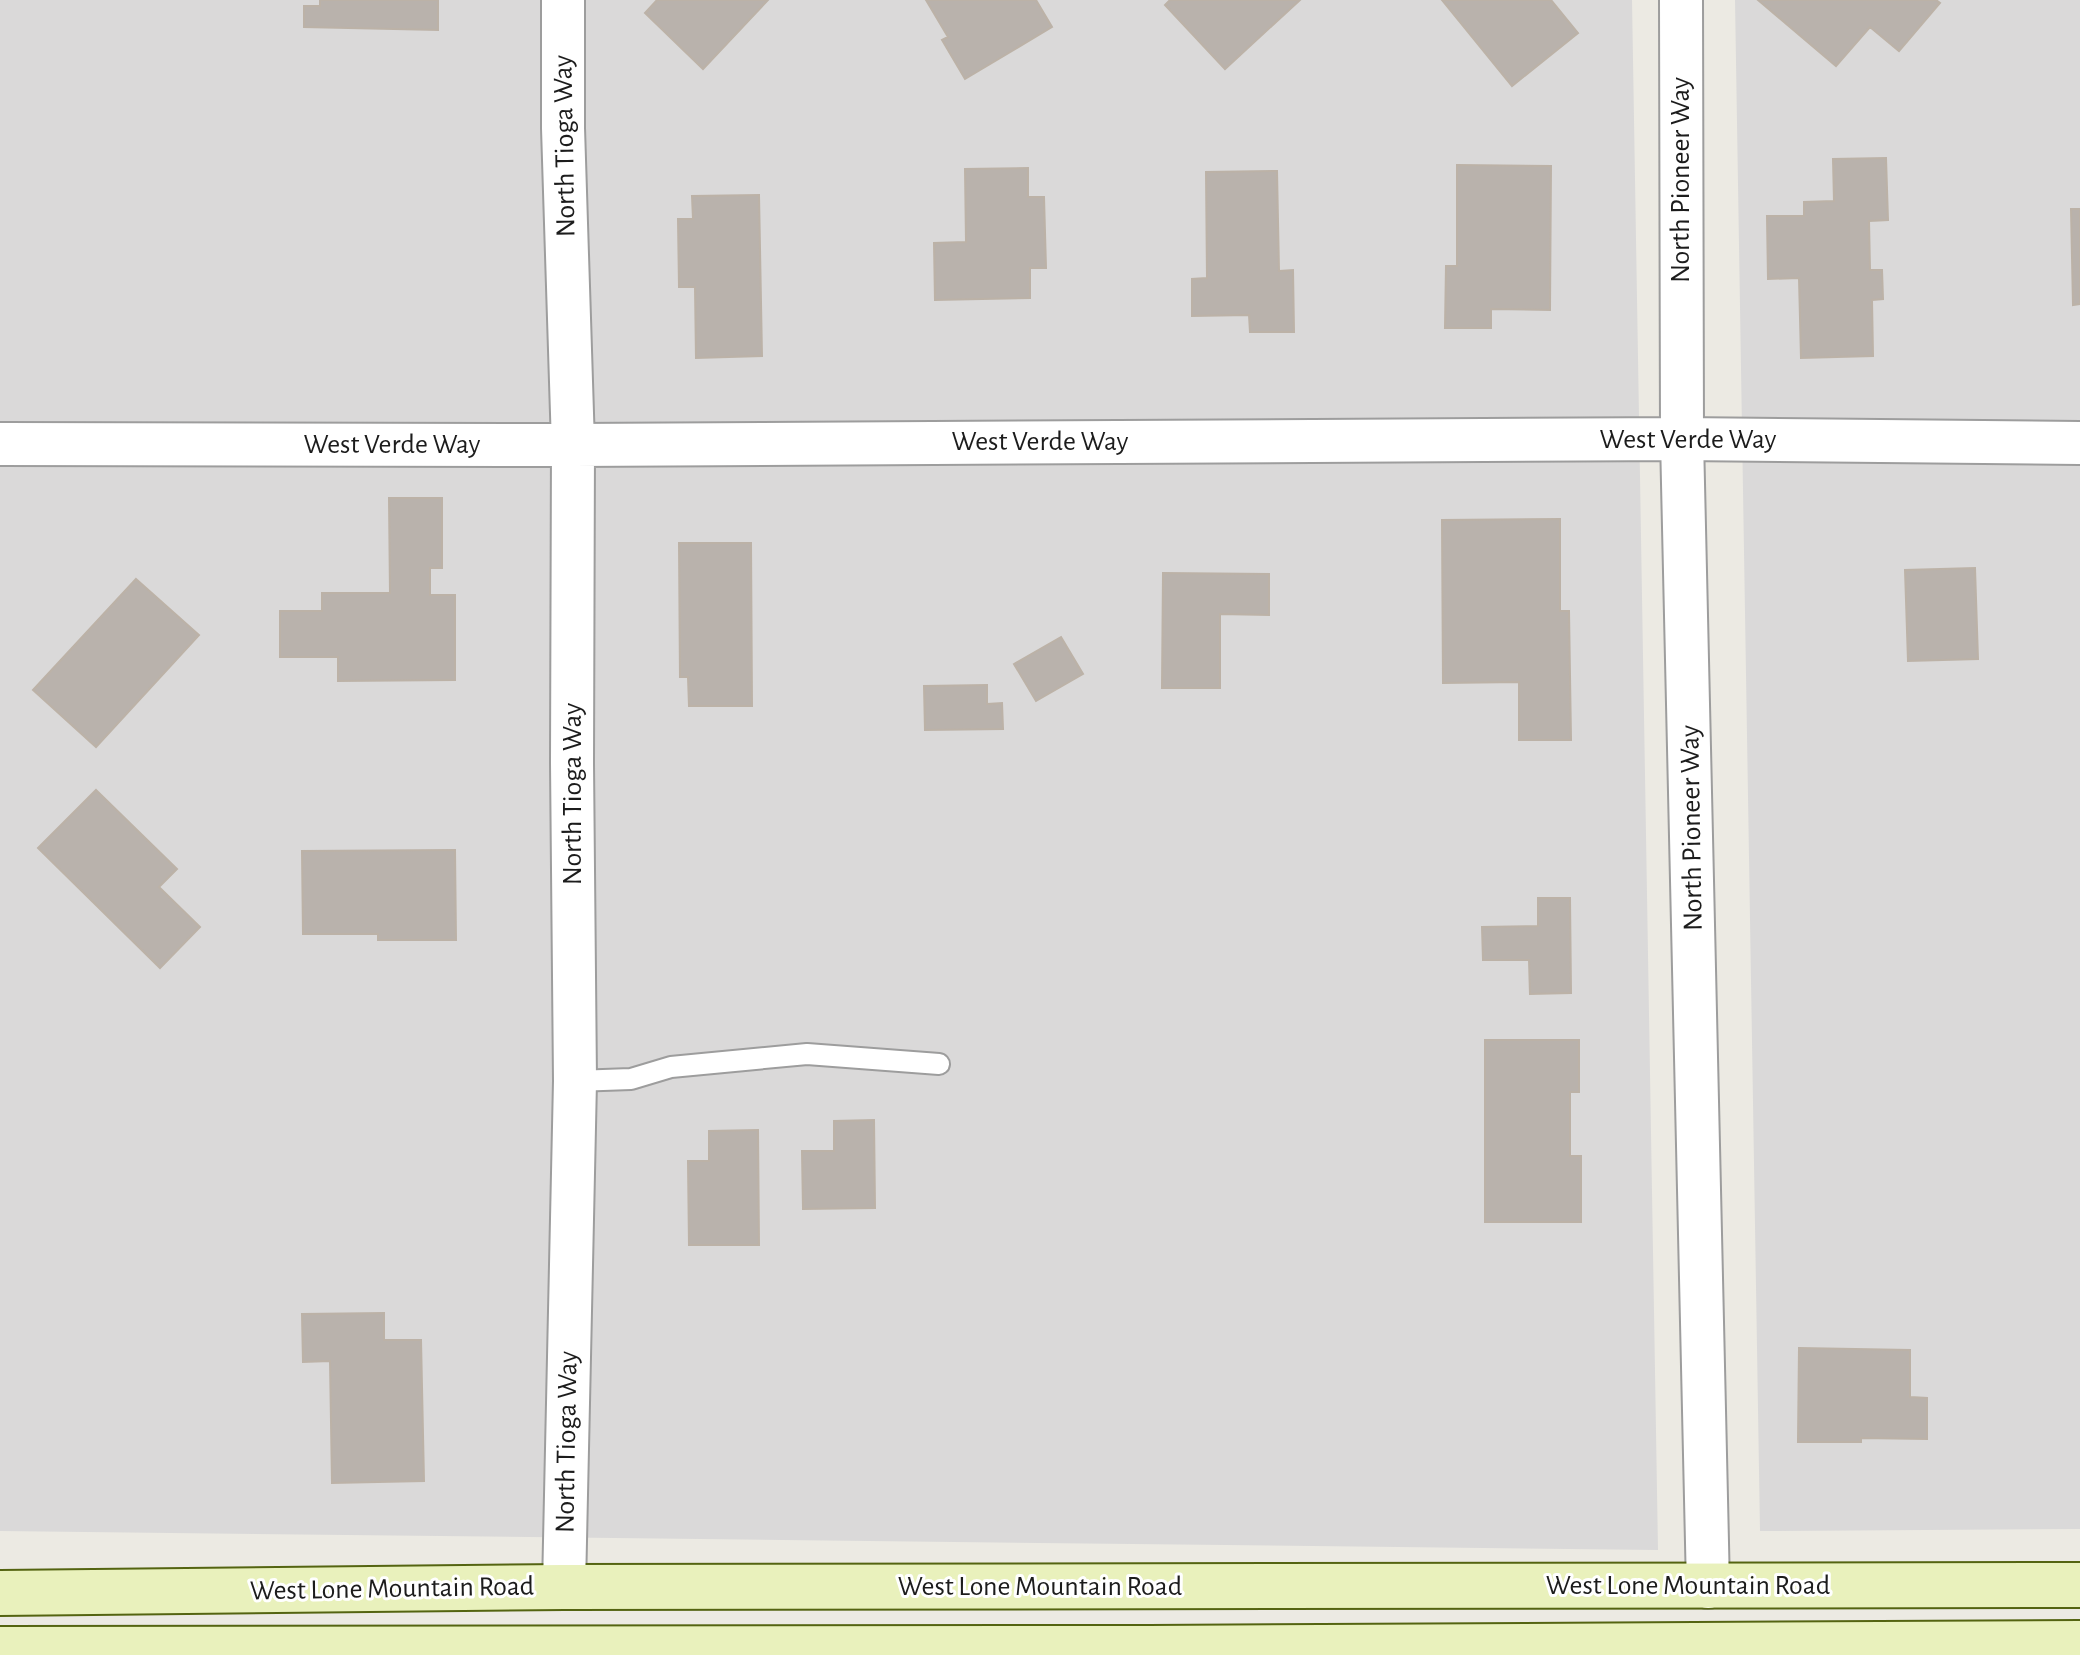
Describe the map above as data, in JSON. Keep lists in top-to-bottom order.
{
  "streets": {
    "main road": ["North Pioneer Way", "West Lone Mountain Road"],
    "street": ["North Tioga Way", "West Verde Way"]
  },
  "crossings": [
    ["North Tioga Way", "West Verde Way"],
    ["North Tioga Way", "West Lone Mountain Road"],
    ["North Pioneer Way", "West Verde Way"],
    ["North Pioneer Way", "West Lone Mountain Road"]
  ]
}
